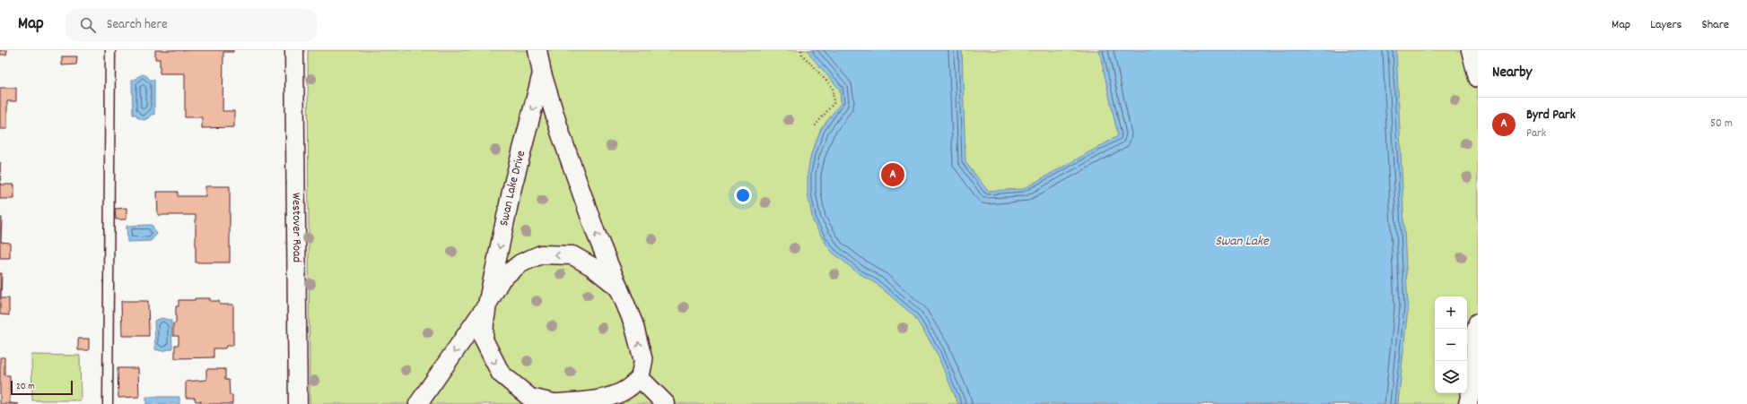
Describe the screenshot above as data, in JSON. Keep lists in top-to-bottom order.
{
  "streets": {
    "street": ["Swan Lake Drive", "Westover Road"]
  },
  "water": ["Swan Lake"],
  "scale_bar": "20 m",
  "page": {
    "header": "Map",
    "search": "Search here",
    "nav": ["Map", "Layers", "Share"],
    "heading": "Nearby",
    "list": [
      {
        "mark": "A",
        "name": "Byrd Park",
        "note": "Park",
        "value": "50 m"
      }
    ],
    "pins": "A",
    "map_buttons": ["+", "−"],
    "scale": "20 m"
  }
}
